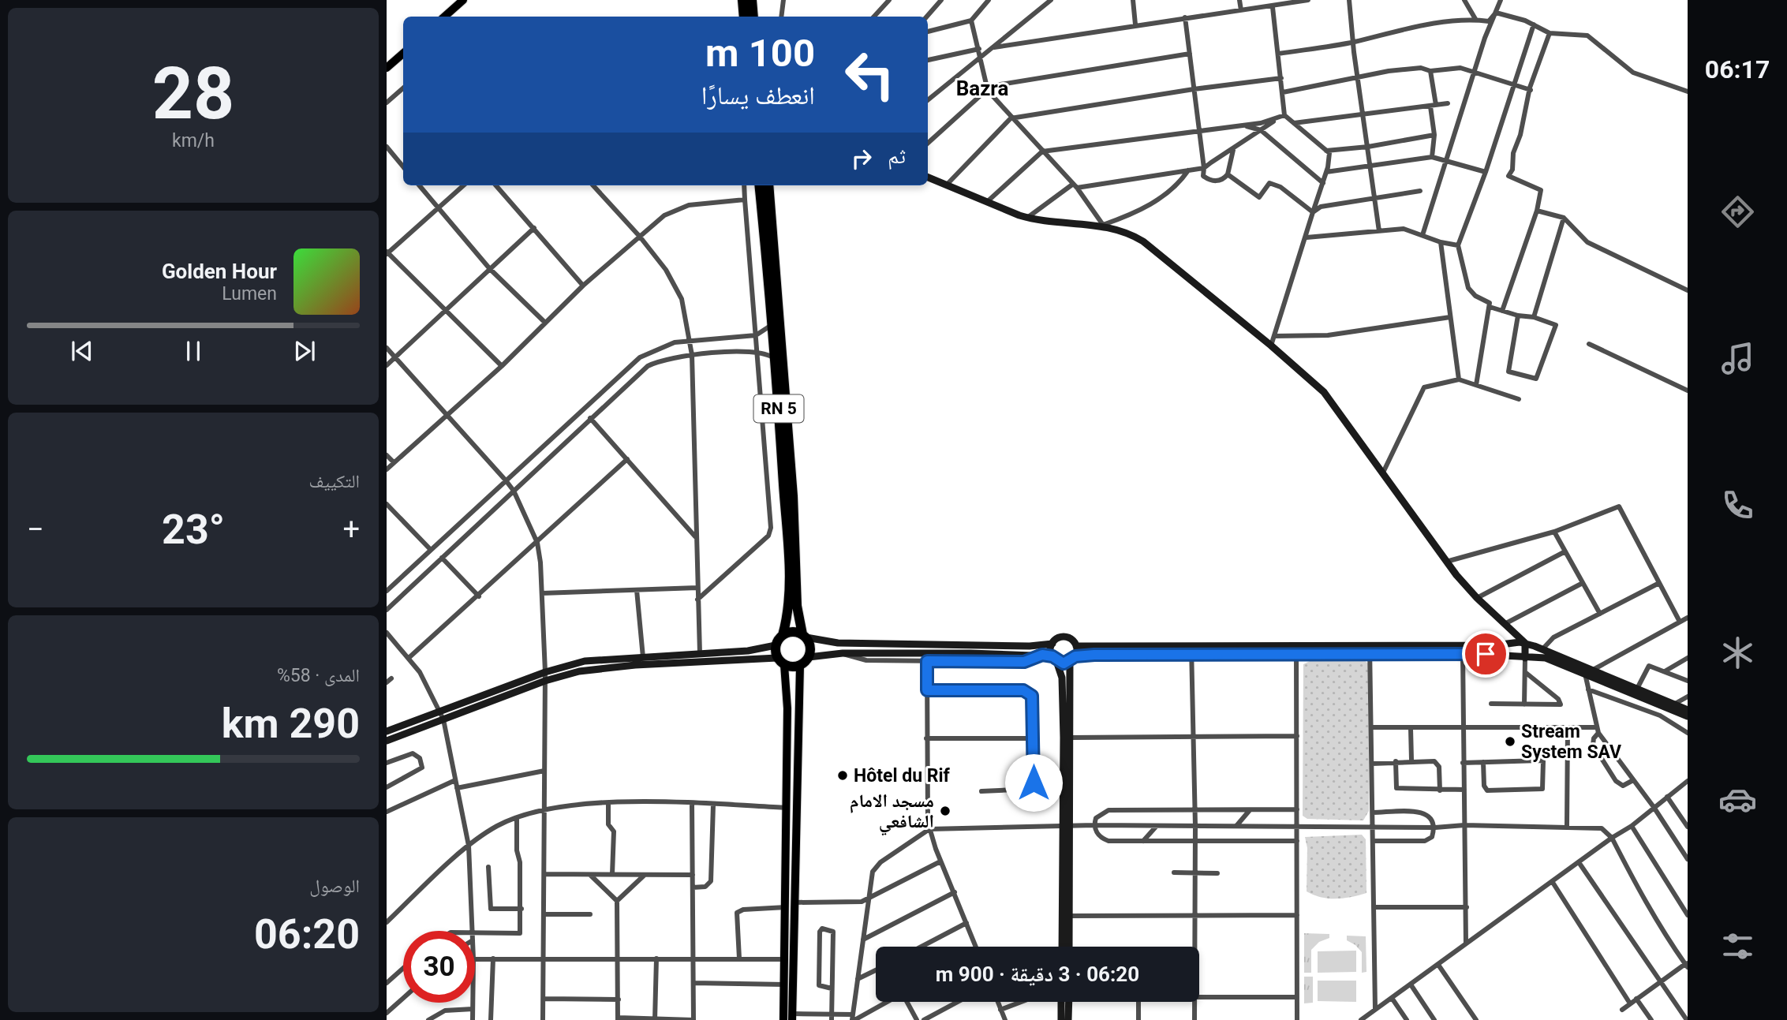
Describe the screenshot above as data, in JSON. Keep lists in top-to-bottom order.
{
  "streets": {
    "highway": ["RN 5"]
  },
  "districts": ["Bazra"],
  "places": ["Stream System SAV", "Hôtel du Rif", "مسجد الامام الشافعي"],
  "page": {
    "tabs": "06:17",
    "tile": [
      ["28", "km/h"],
      "التكييف",
      ["المدى · 58%", "290 km"],
      ["الوصول", "06:20"]
    ],
    "turn": ["100 m", "انعطف يسارًا"],
    "then": "ثم",
    "song": ["Golden Hour", "Lumen"],
    "heat": ["−", "23°", "+"],
    "limit": "30",
    "trip": "06:20 · 3 دقيقة · 900 m"
  }
}
